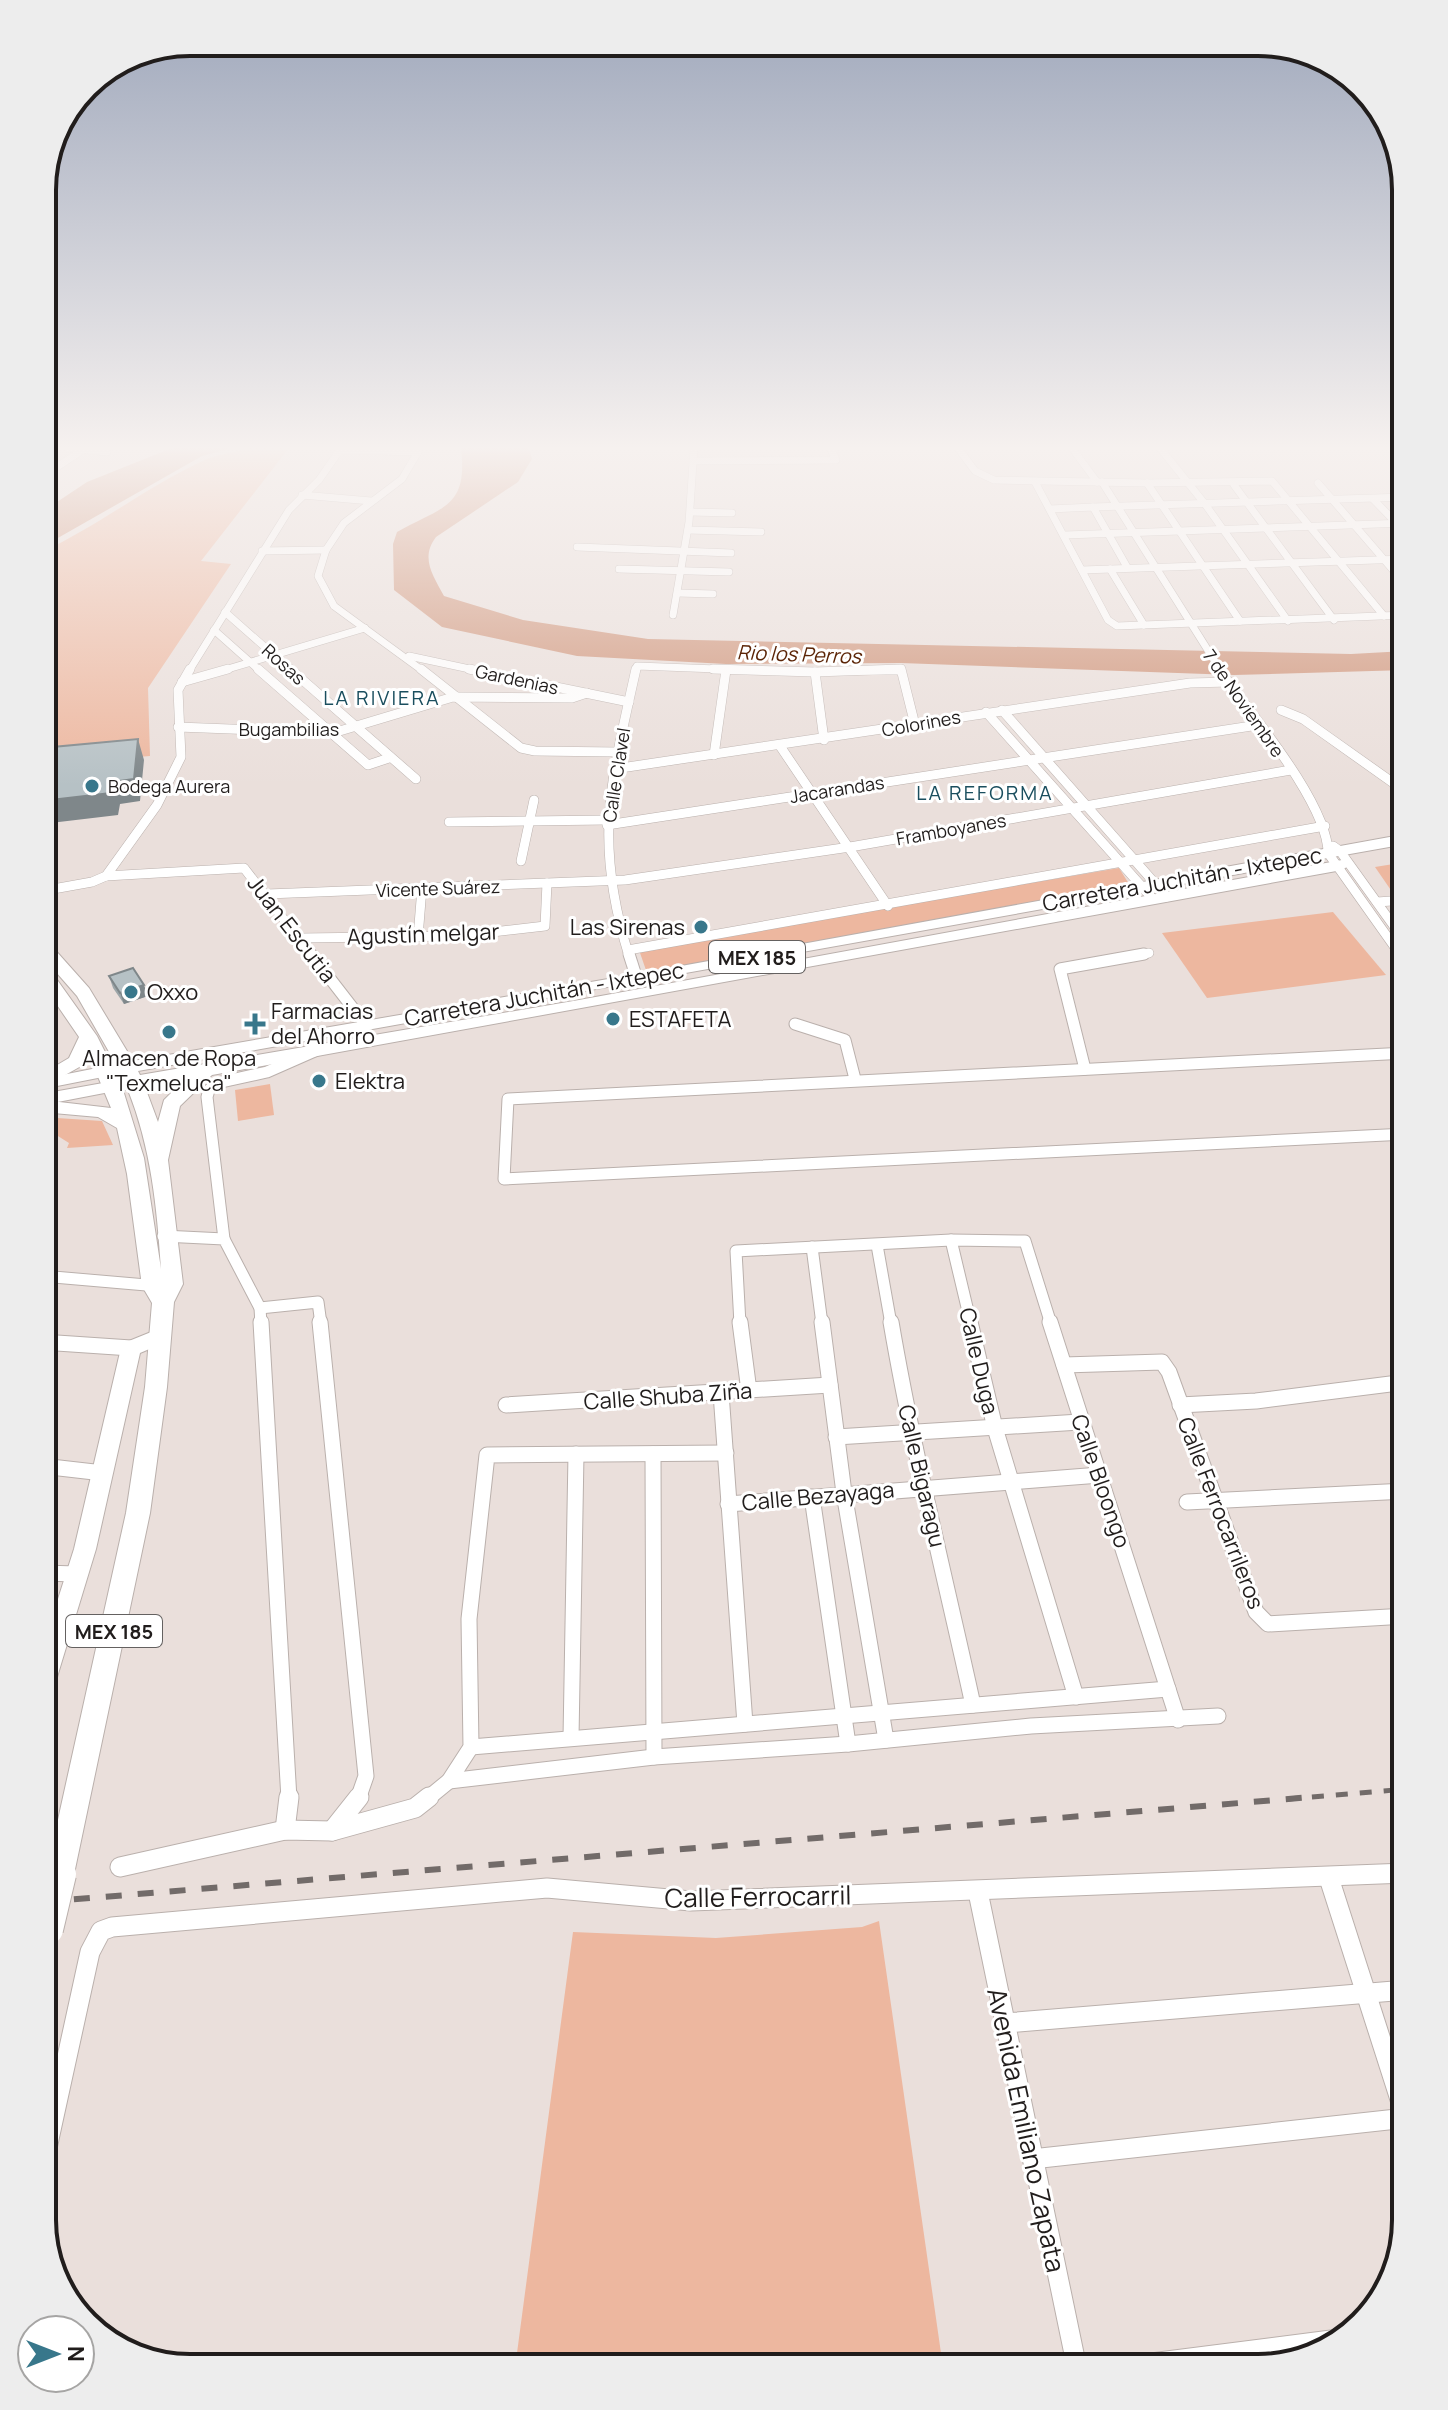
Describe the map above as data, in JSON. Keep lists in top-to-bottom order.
{
  "streets": {
    "main road": ["Carretera Juchitán - Ixtepec", "MEX 185"],
    "street": [
      "Rosas",
      "Gardenias",
      "7 de Noviembre",
      "Colorines",
      "Bugambilias",
      "Calle Clavel",
      "Jacarandas",
      "Framboyanes",
      "Vicente Suárez",
      "Juan Escutia",
      "Agustín melgar",
      "Calle Duga",
      "Calle Shuba Ziña",
      "Calle Bigaragu",
      "Calle Bloongo",
      "Calle Bezayaga",
      "Calle Ferrocarrileros",
      "Calle Ferrocarril",
      "Avenida Emiliano Zapata"
    ]
  },
  "crossings": [
    ["Rosas", "Bugambilias"],
    ["Gardenias", "Bugambilias"],
    ["Gardenias", "Calle Clavel"],
    ["7 de Noviembre", "Colorines"],
    ["7 de Noviembre", "Jacarandas"],
    ["7 de Noviembre", "Framboyanes"],
    ["7 de Noviembre", "Carretera Juchitán - Ixtepec"],
    ["Colorines", "Calle Clavel"],
    ["Calle Clavel", "Jacarandas"],
    ["Calle Clavel", "Framboyanes"],
    ["Calle Clavel", "Carretera Juchitán - Ixtepec"],
    ["Calle Clavel", "Vicente Suárez"],
    ["Framboyanes", "Vicente Suárez"],
    ["Carretera Juchitán - Ixtepec", "Juan Escutia"],
    ["Carretera Juchitán - Ixtepec", "MEX 185"],
    ["Vicente Suárez", "Juan Escutia"],
    ["Vicente Suárez", "Agustín melgar"],
    ["Juan Escutia", "Agustín melgar"],
    ["Calle Duga", "Calle Bloongo"],
    ["Calle Duga", "Calle Bezayaga"],
    ["Calle Bigaragu", "Calle Bezayaga"],
    ["Calle Bloongo", "Calle Bezayaga"],
    ["Calle Bloongo", "Calle Ferrocarrileros"],
    ["Calle Ferrocarril", "Avenida Emiliano Zapata"]
  ],
  "districts": ["LA RIVIERA", "LA REFORMA"],
  "water": ["Rio los Perros"],
  "places": {
    "other": [
      "Bodega Aurera",
      "Las Sirenas",
      "Oxxo",
      "ESTAFETA",
      "Almacen de Ropa \"Texmeluca\"",
      "Elektra"
    ],
    "health": ["Farmacias del Ahorro"]
  },
  "north": "right"
}
